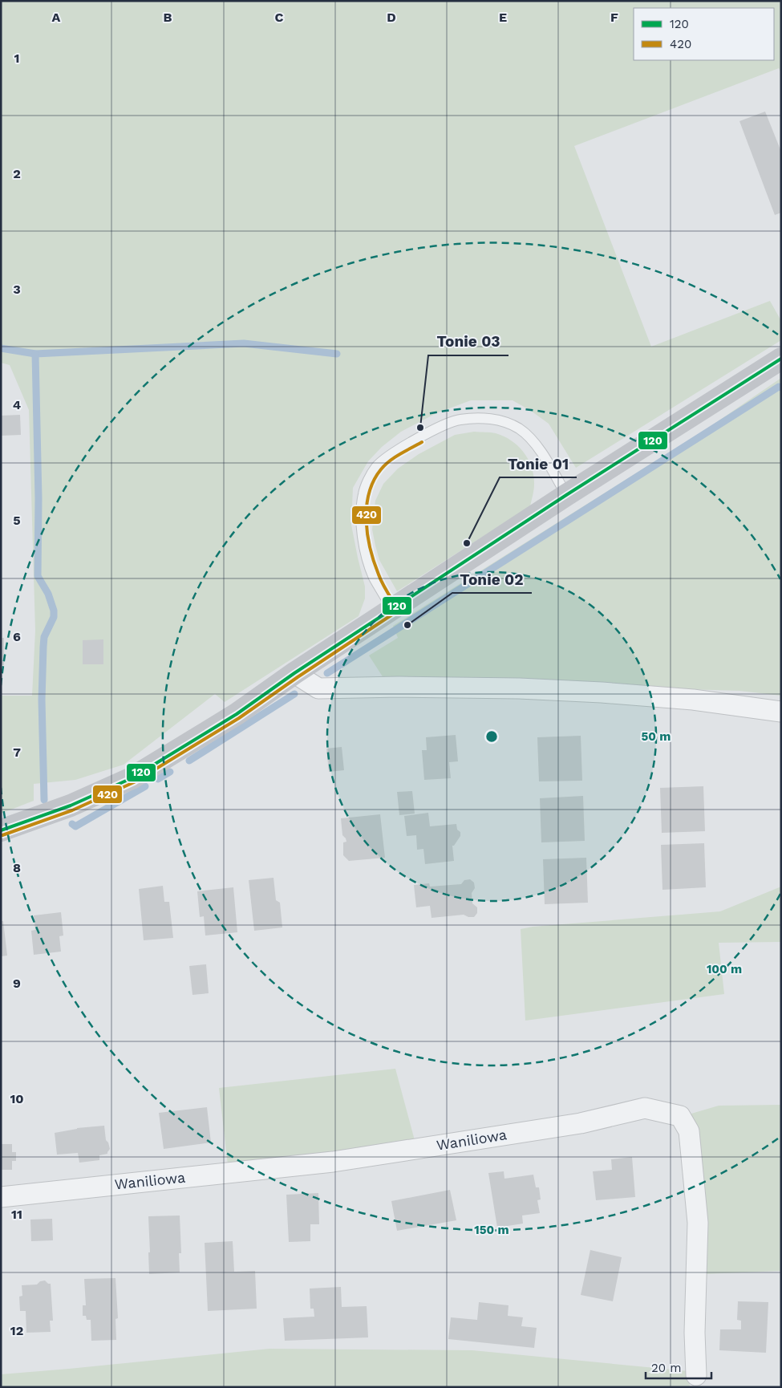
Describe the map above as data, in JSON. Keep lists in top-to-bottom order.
{
  "streets": {
    "street": ["Waniliowa"]
  },
  "places": ["Tonie 03", "Tonie 01", "Tonie 02"],
  "lines": ["transit line 120", "transit line 420"],
  "legend": ["120", "420"],
  "scale_bar": "20 m",
  "grid": {
    "columns": [
      "A",
      "B",
      "C",
      "D",
      "E",
      "F"
    ],
    "rows": [
      "1",
      "2",
      "3",
      "4",
      "5",
      "6",
      "7",
      "8",
      "9",
      "10",
      "11",
      "12"
    ]
  },
  "rings": ["50 m", "100 m", "150 m"]
}
